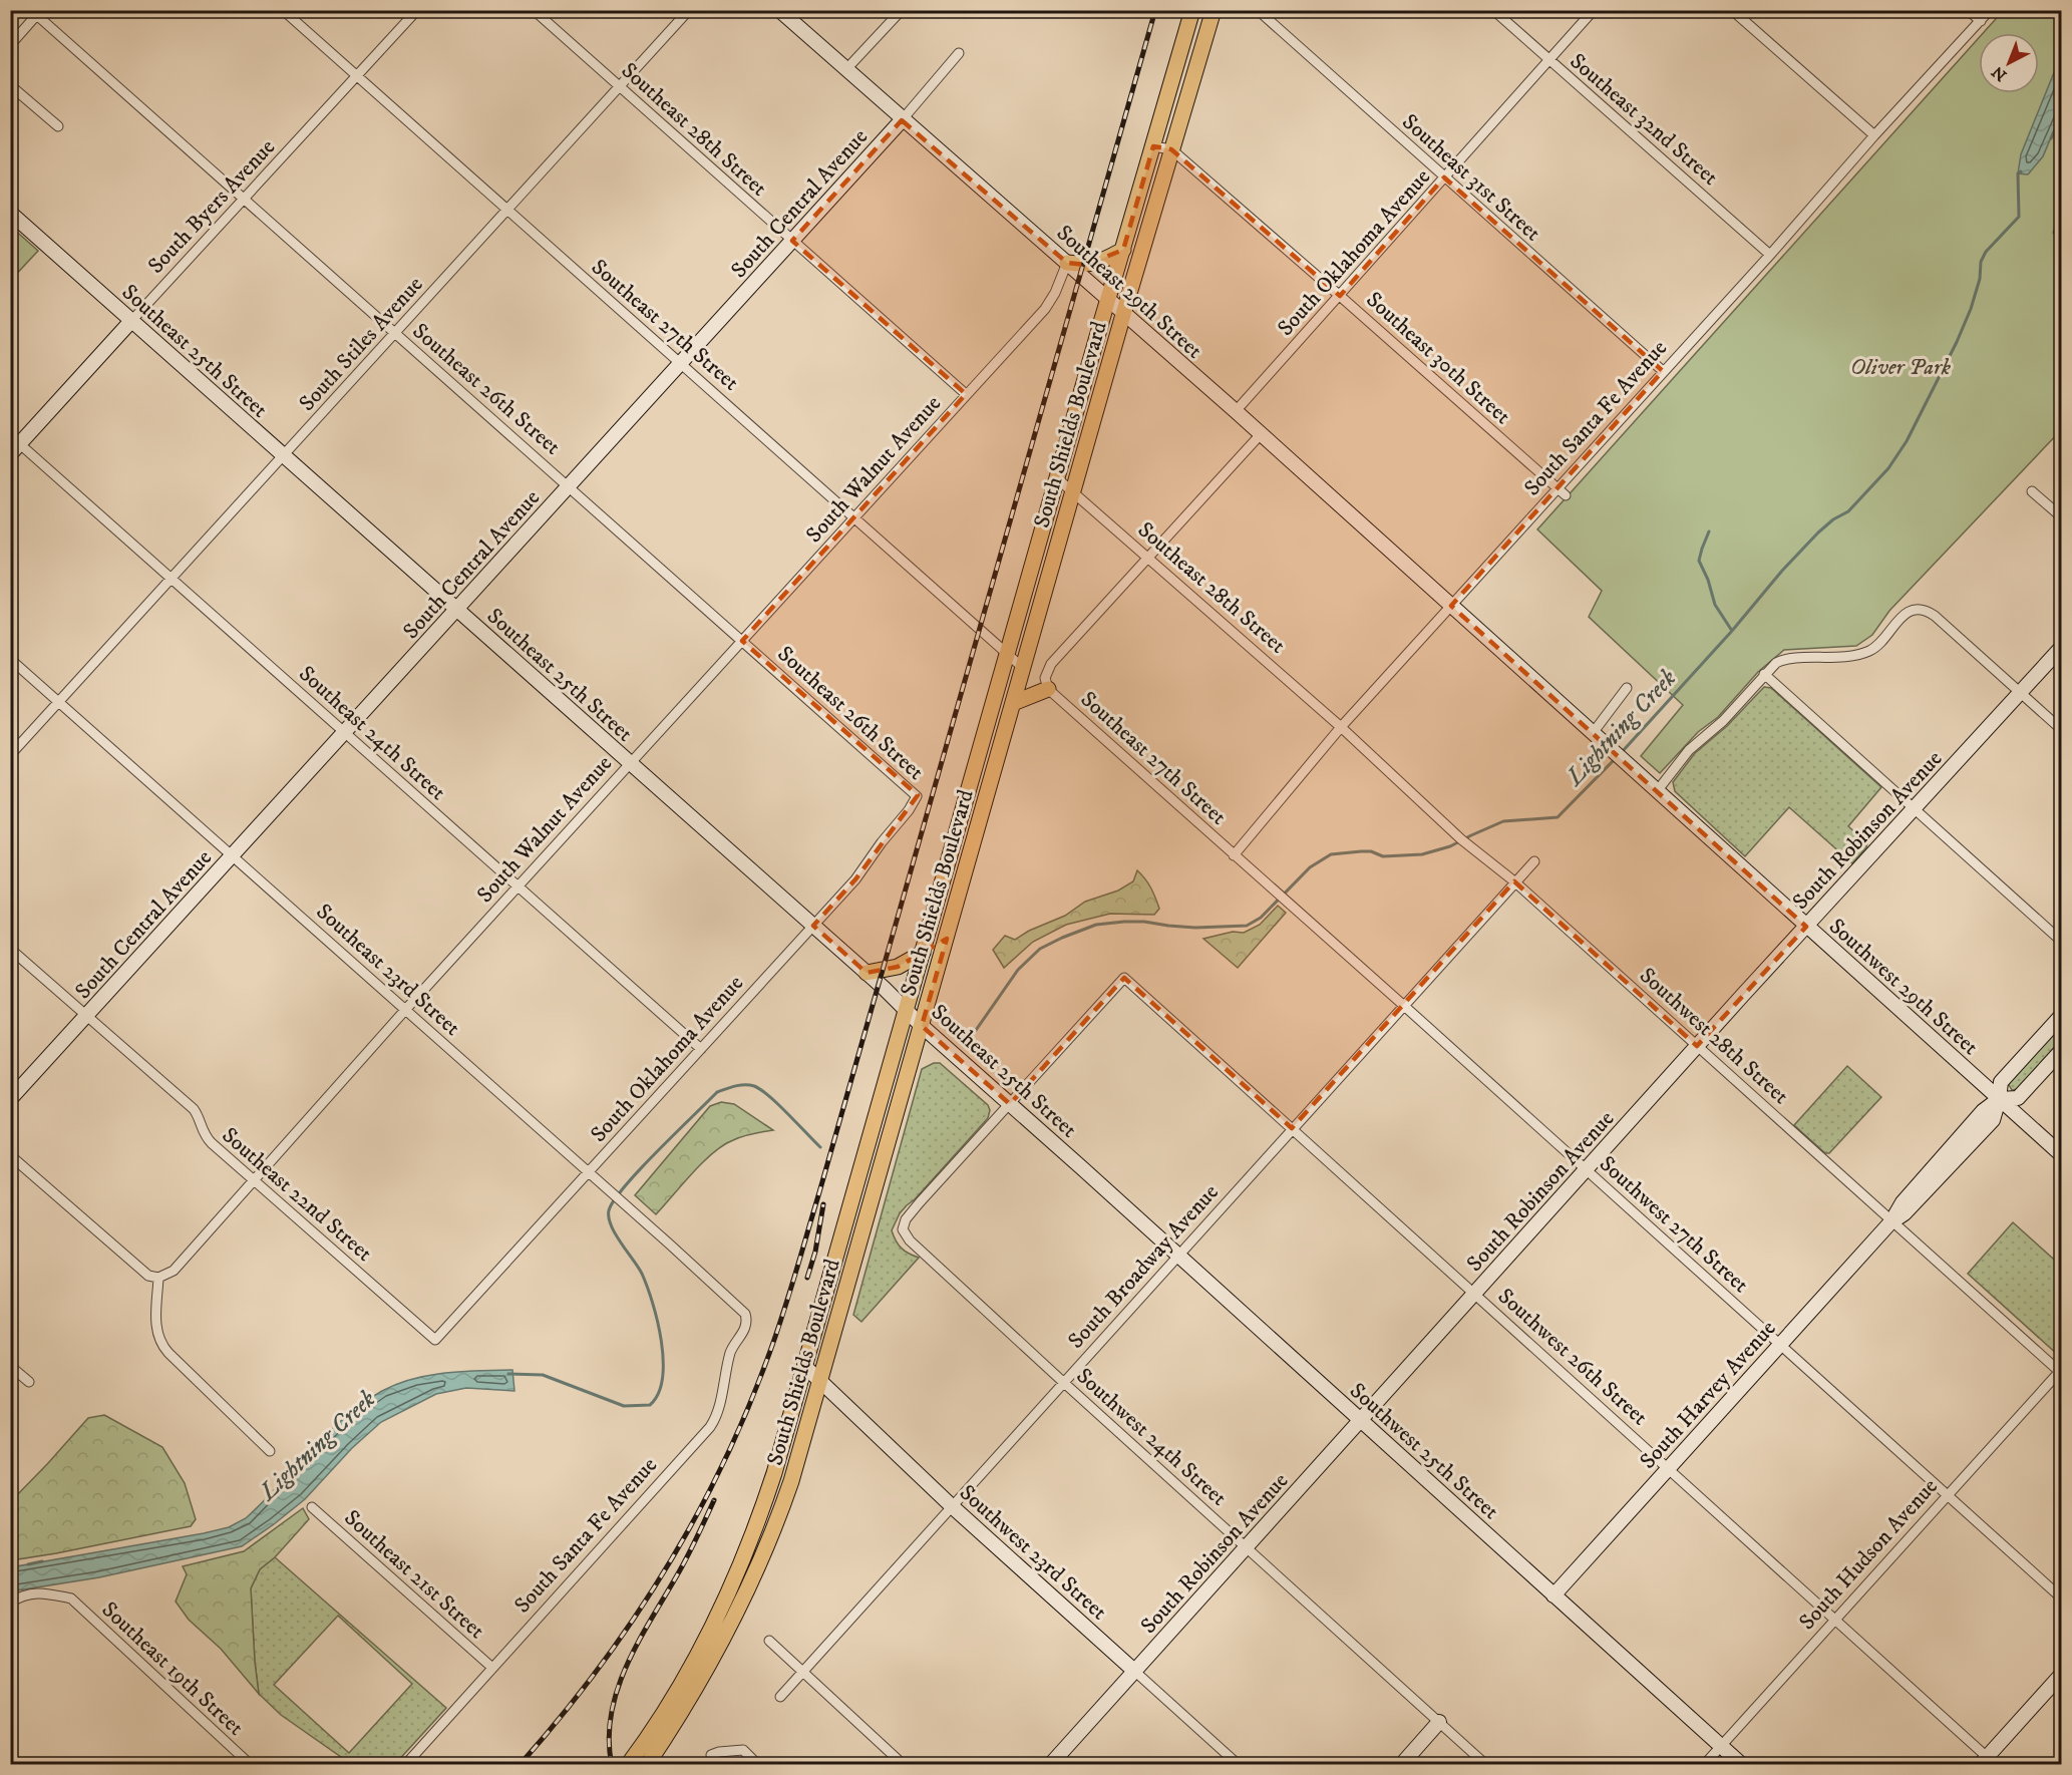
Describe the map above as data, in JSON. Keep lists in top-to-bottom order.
{
  "streets": {
    "main road": [
      "South Central Avenue",
      "South Byers Avenue",
      "Southeast 29th Street",
      "Southeast 25th Street",
      "South Shields Boulevard",
      "South Robinson Avenue",
      "Southwest 29th Street",
      "South Harvey Avenue",
      "Southwest 25th Street",
      "Southwest 23rd Street"
    ],
    "street": [
      "Southeast 32nd Street",
      "Southeast 28th Street",
      "Southeast 31st Street",
      "South Oklahoma Avenue",
      "Southeast 27th Street",
      "South Stiles Avenue",
      "Southeast 30th Street",
      "Southeast 26th Street",
      "South Santa Fe Avenue",
      "South Walnut Avenue",
      "Southeast 24th Street",
      "Southeast 23rd Street",
      "Southwest 28th Street",
      "Southeast 22nd Street",
      "Southwest 27th Street",
      "South Broadway Avenue",
      "Southwest 26th Street",
      "Southwest 24th Street",
      "South Hudson Avenue",
      "Southeast 21st Street",
      "Southeast 19th Street"
    ]
  },
  "crossings": [
    ["Southeast 32nd Street", "South Oklahoma Avenue"],
    ["Southeast 32nd Street", "South Santa Fe Avenue"],
    ["Southeast 28th Street", "South Central Avenue"],
    ["Southeast 28th Street", "South Stiles Avenue"],
    ["Southeast 28th Street", "South Santa Fe Avenue"],
    ["Southeast 28th Street", "South Shields Boulevard"],
    ["Southeast 28th Street", "South Walnut Avenue"],
    ["Southeast 28th Street", "Southwest 28th Street"],
    ["Southeast 31st Street", "South Oklahoma Avenue"],
    ["Southeast 31st Street", "South Santa Fe Avenue"],
    ["South Central Avenue", "Southeast 29th Street"],
    ["South Central Avenue", "Southeast 27th Street"],
    ["South Central Avenue", "Southeast 25th Street"],
    ["South Central Avenue", "Southeast 26th Street"],
    ["South Central Avenue", "Southeast 24th Street"],
    ["South Central Avenue", "Southeast 23rd Street"],
    ["South Central Avenue", "Southeast 22nd Street"],
    ["South Byers Avenue", "Southeast 27th Street"],
    ["South Byers Avenue", "Southeast 25th Street"],
    ["South Byers Avenue", "Southeast 26th Street"],
    ["South Byers Avenue", "Southeast 24th Street"],
    ["South Oklahoma Avenue", "Southeast 29th Street"],
    ["South Oklahoma Avenue", "Southeast 25th Street"],
    ["South Oklahoma Avenue", "Southeast 30th Street"],
    ["South Oklahoma Avenue", "Southeast 26th Street"],
    ["South Oklahoma Avenue", "Southeast 24th Street"],
    ["South Oklahoma Avenue", "Southeast 23rd Street"],
    ["South Oklahoma Avenue", "Southeast 22nd Street"],
    ["Southeast 29th Street", "South Santa Fe Avenue"],
    ["Southeast 29th Street", "South Shields Boulevard"],
    ["Southeast 29th Street", "South Walnut Avenue"],
    ["Southeast 29th Street", "Southwest 29th Street"],
    ["Southeast 27th Street", "South Stiles Avenue"],
    ["Southeast 27th Street", "South Santa Fe Avenue"],
    ["Southeast 27th Street", "South Shields Boulevard"],
    ["Southeast 27th Street", "South Walnut Avenue"],
    ["Southeast 27th Street", "Southwest 27th Street"],
    ["South Stiles Avenue", "Southeast 25th Street"],
    ["South Stiles Avenue", "Southeast 26th Street"],
    ["South Stiles Avenue", "Southeast 24th Street"],
    ["South Stiles Avenue", "Southeast 23rd Street"],
    ["Southeast 25th Street", "South Shields Boulevard"],
    ["Southeast 25th Street", "South Walnut Avenue"],
    ["Southeast 25th Street", "Southwest 26th Street"],
    ["Southeast 25th Street", "Southwest 24th Street"],
    ["Southeast 25th Street", "Southwest 25th Street"],
    ["Southeast 30th Street", "South Santa Fe Avenue"],
    ["Southeast 30th Street", "South Shields Boulevard"],
    ["Southeast 26th Street", "South Walnut Avenue"],
    ["South Santa Fe Avenue", "Southeast 23rd Street"],
    ["South Santa Fe Avenue", "Southwest 29th Street"],
    ["South Santa Fe Avenue", "Southwest 28th Street"],
    ["South Santa Fe Avenue", "Southwest 27th Street"],
    ["South Santa Fe Avenue", "Southeast 21st Street"],
    ["South Shields Boulevard", "Southwest 23rd Street"],
    ["South Walnut Avenue", "Southeast 24th Street"],
    ["South Walnut Avenue", "Southeast 23rd Street"],
    ["South Walnut Avenue", "Southeast 22nd Street"],
    ["South Robinson Avenue", "Southwest 29th Street"],
    ["South Robinson Avenue", "Southwest 28th Street"],
    ["South Robinson Avenue", "Southwest 27th Street"],
    ["South Robinson Avenue", "Southwest 26th Street"],
    ["South Robinson Avenue", "Southwest 24th Street"],
    ["South Robinson Avenue", "Southwest 25th Street"],
    ["South Robinson Avenue", "Southwest 23rd Street"],
    ["Southwest 29th Street", "South Harvey Avenue"],
    ["Southwest 28th Street", "South Broadway Avenue"],
    ["Southwest 28th Street", "South Harvey Avenue"],
    ["Southwest 28th Street", "South Hudson Avenue"],
    ["Southwest 27th Street", "South Broadway Avenue"],
    ["Southwest 27th Street", "South Harvey Avenue"],
    ["Southwest 27th Street", "South Hudson Avenue"],
    ["South Broadway Avenue", "Southwest 26th Street"],
    ["South Broadway Avenue", "Southwest 24th Street"],
    ["South Broadway Avenue", "Southwest 25th Street"],
    ["South Broadway Avenue", "Southwest 23rd Street"],
    ["Southwest 26th Street", "South Harvey Avenue"],
    ["Southwest 26th Street", "Southwest 24th Street"],
    ["Southwest 26th Street", "South Hudson Avenue"],
    ["South Harvey Avenue", "Southwest 25th Street"],
    ["Southwest 25th Street", "South Hudson Avenue"]
  ],
  "water": ["Lightning Creek"],
  "parks": ["Oliver Park"],
  "north": "bottom left"
}
